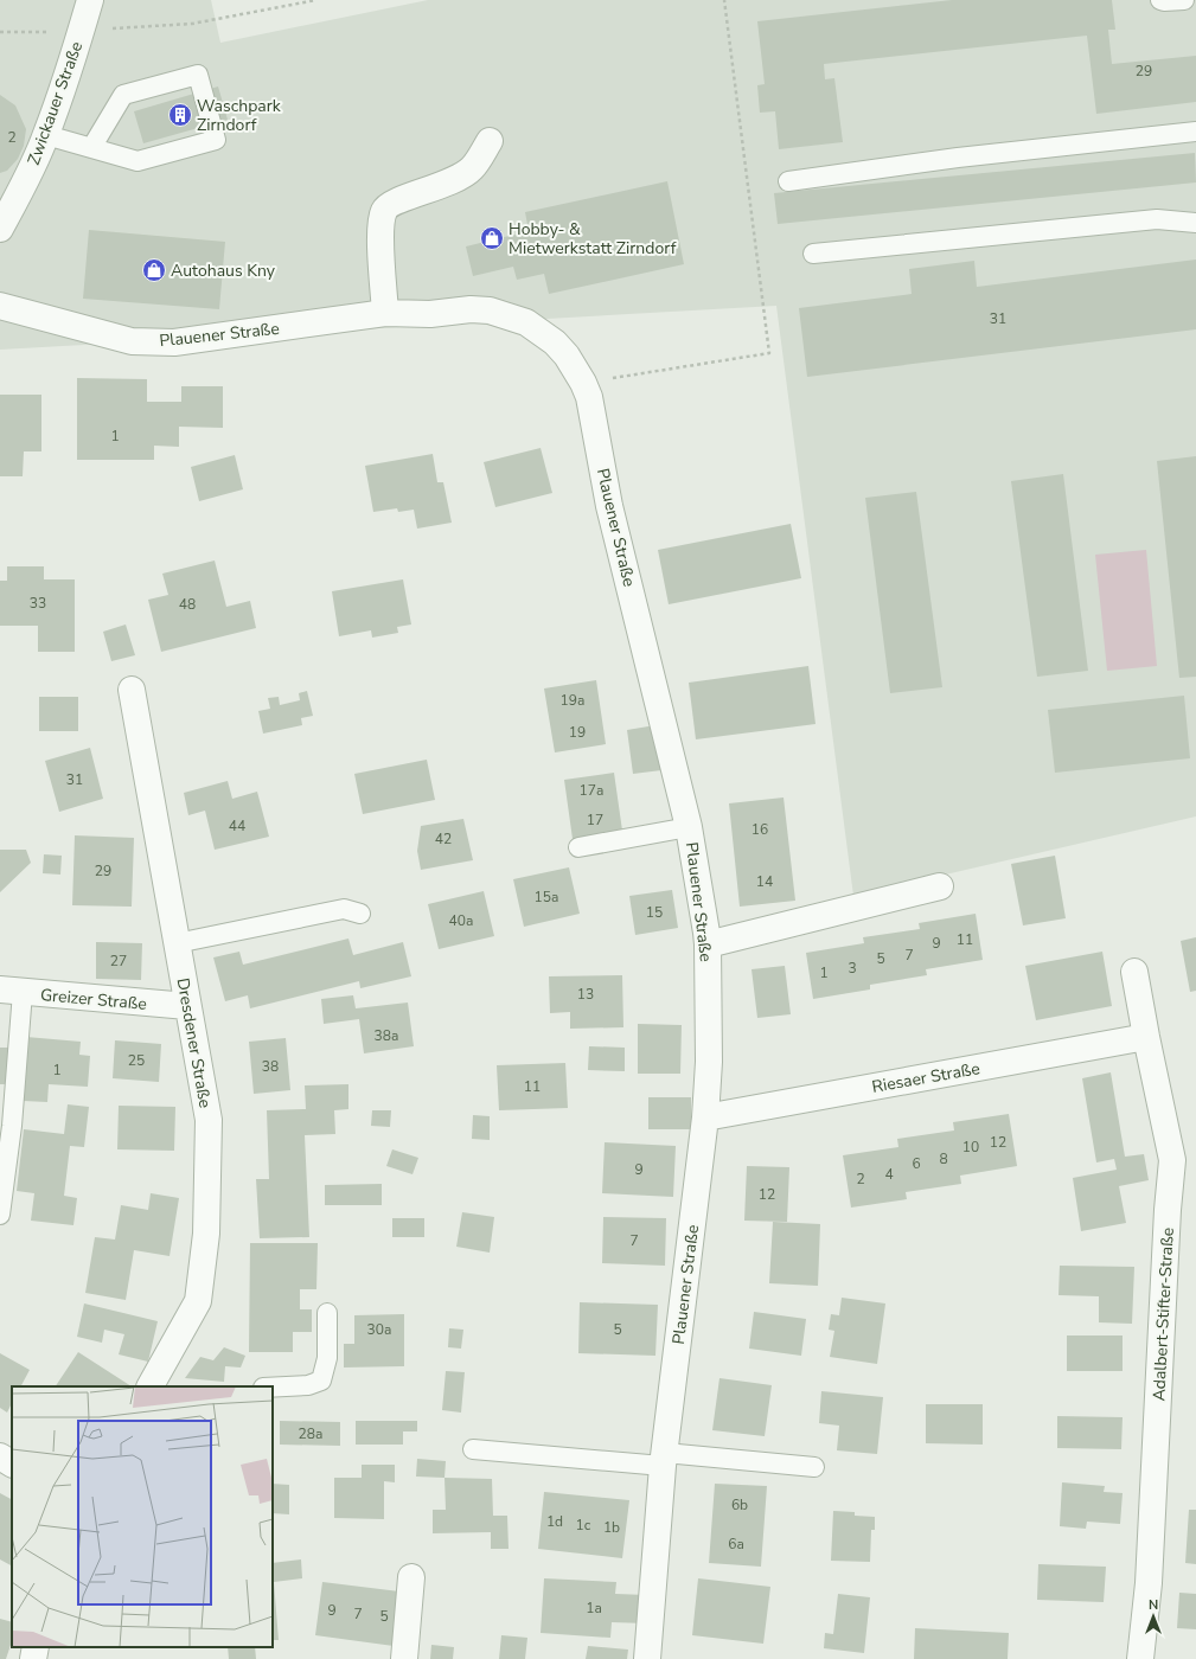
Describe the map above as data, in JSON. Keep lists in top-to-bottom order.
{
  "streets": {
    "street": [
      "Zwickauer Straße",
      "Plauener Straße",
      "Greizer Straße",
      "Dresdener Straße",
      "Riesaer Straße",
      "Adalbert-Stifter-Straße"
    ]
  },
  "crossings": [
    ["Plauener Straße", "Riesaer Straße"],
    ["Greizer Straße", "Dresdener Straße"],
    ["Riesaer Straße", "Adalbert-Stifter-Straße"]
  ],
  "places": {
    "building": ["Waschpark Zirndorf"],
    "shop": ["Hobby- & Mietwerkstatt Zirndorf", "Autohaus Kny"]
  },
  "house_numbers": [
    "29",
    "2",
    "31",
    "1",
    "33",
    "48",
    "19a",
    "19",
    "31",
    "17a",
    "17",
    "44",
    "16",
    "42",
    "29",
    "14",
    "15a",
    "15",
    "40a",
    "11",
    "9",
    "7",
    "5",
    "27",
    "3",
    "1",
    "13",
    "38a",
    "25",
    "38",
    "1",
    "11",
    "12",
    "10",
    "8",
    "6",
    "9",
    "4",
    "2",
    "12",
    "7",
    "30a",
    "5",
    "28a",
    "6b",
    "1d",
    "1c",
    "1b",
    "6a",
    "1a",
    "9",
    "7",
    "5"
  ],
  "north": "top"
}
